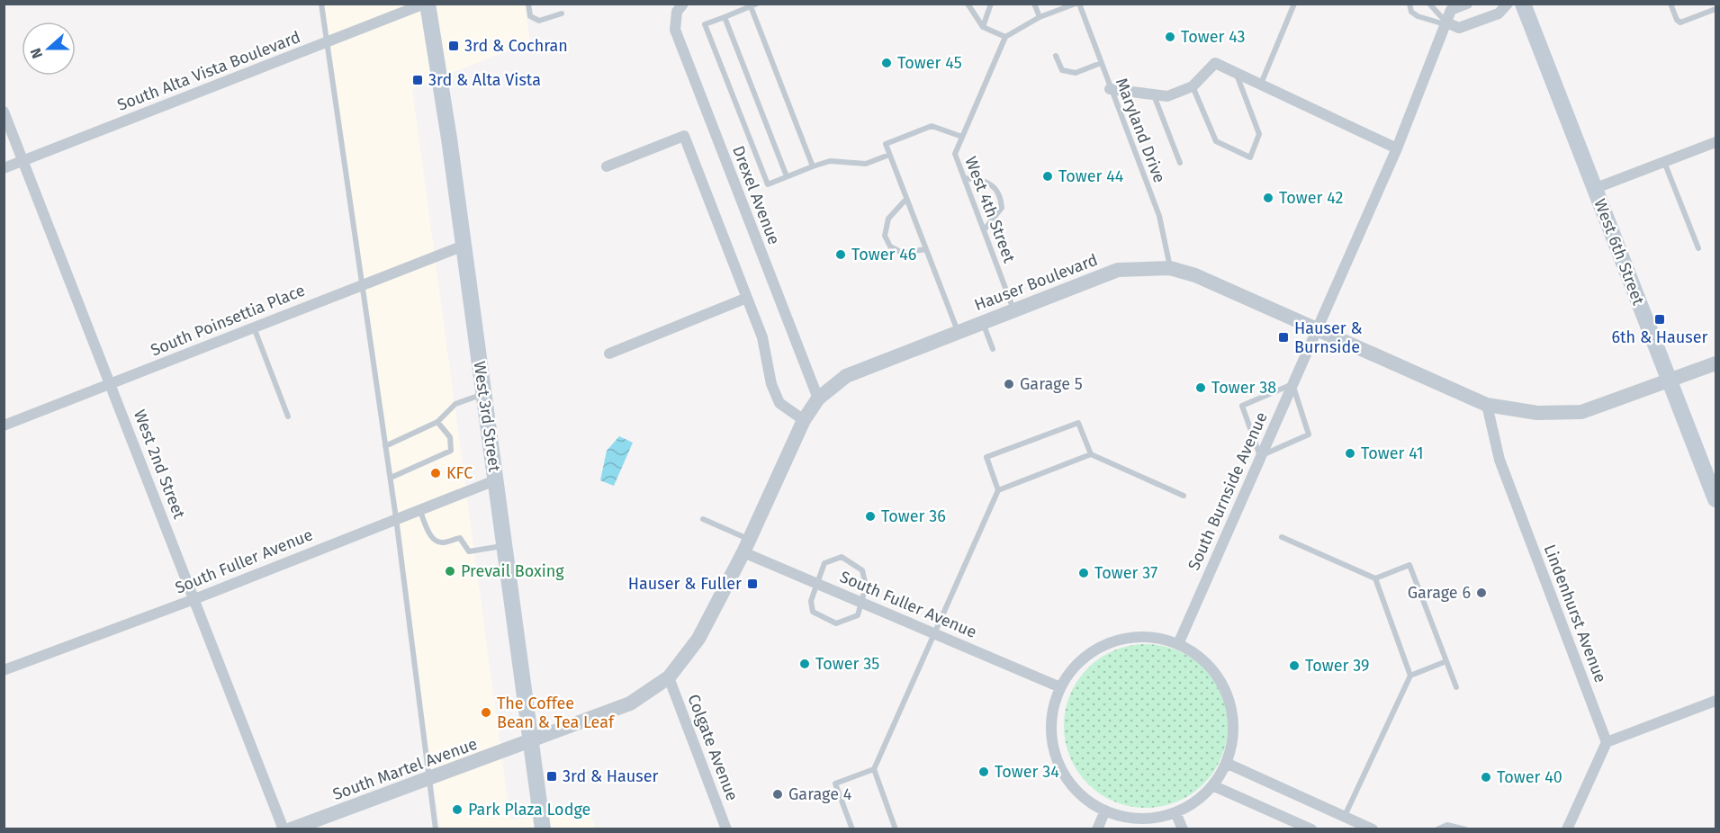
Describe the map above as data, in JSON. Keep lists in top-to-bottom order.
{
  "streets": {
    "main road": ["West 6th Street", "West 3rd Street"],
    "street": [
      "South Alta Vista Boulevard",
      "Drexel Avenue",
      "Hauser Boulevard",
      "South Poinsettia Place",
      "West 2nd Street",
      "South Burnside Avenue",
      "South Fuller Avenue",
      "Lindenhurst Avenue",
      "Colgate Avenue",
      "South Martel Avenue"
    ],
    "lane": ["Maryland Drive", "West 4th Street"]
  },
  "crossings": [
    ["South Alta Vista Boulevard", "West 3rd Street"],
    ["South Alta Vista Boulevard", "West 2nd Street"],
    ["Maryland Drive", "Hauser Boulevard"],
    ["Drexel Avenue", "Hauser Boulevard"],
    ["West 4th Street", "Hauser Boulevard"],
    ["West 6th Street", "Hauser Boulevard"],
    ["Hauser Boulevard", "West 3rd Street"],
    ["Hauser Boulevard", "South Burnside Avenue"],
    ["Hauser Boulevard", "South Fuller Avenue"],
    ["Hauser Boulevard", "Lindenhurst Avenue"],
    ["Hauser Boulevard", "Colgate Avenue"],
    ["Hauser Boulevard", "South Martel Avenue"],
    ["South Poinsettia Place", "West 3rd Street"],
    ["South Poinsettia Place", "West 2nd Street"],
    ["West 3rd Street", "South Fuller Avenue"],
    ["West 3rd Street", "South Martel Avenue"],
    ["West 2nd Street", "South Fuller Avenue"],
    ["South Burnside Avenue", "South Fuller Avenue"]
  ],
  "places": {
    "other": [
      "Tower 43",
      "Tower 45",
      "Tower 44",
      "Tower 42",
      "Tower 46",
      "Garage 5",
      "Tower 38",
      "Tower 41",
      "KFC",
      "Tower 36",
      "Prevail Boxing",
      "Tower 37",
      "Garage 6",
      "Tower 35",
      "Tower 39",
      "The Coffee Bean & Tea Leaf",
      "Tower 34",
      "Tower 40",
      "Garage 4",
      "Park Plaza Lodge"
    ],
    "transit": [
      "3rd & Cochran",
      "3rd & Alta Vista",
      "6th & Hauser",
      "Hauser & Burnside",
      "Hauser & Fuller",
      "3rd & Hauser"
    ]
  },
  "north": "left"
}
